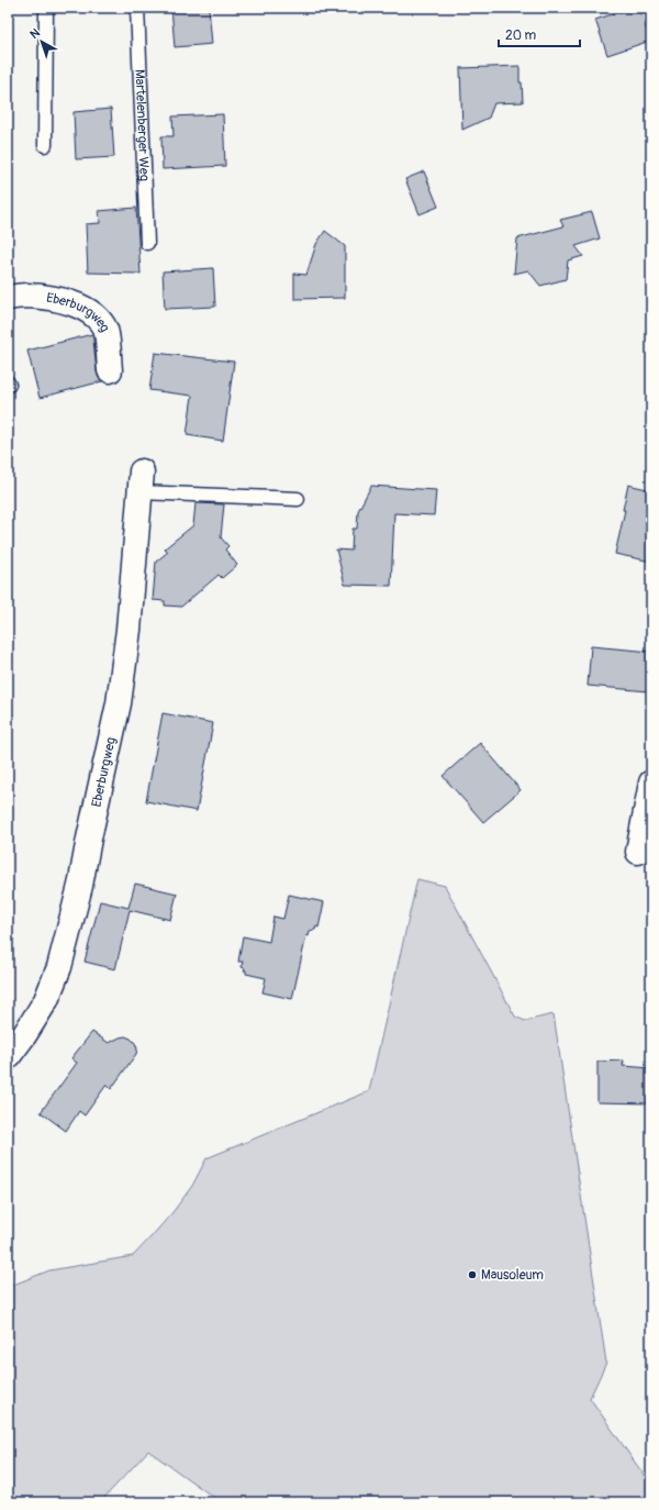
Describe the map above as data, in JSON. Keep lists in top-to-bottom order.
{
  "streets": {
    "street": ["Eberburgweg"],
    "lane": ["Martelenberger Weg"]
  },
  "places": ["Mausoleum"],
  "scale_bar": "20 m",
  "north": "top left"
}
